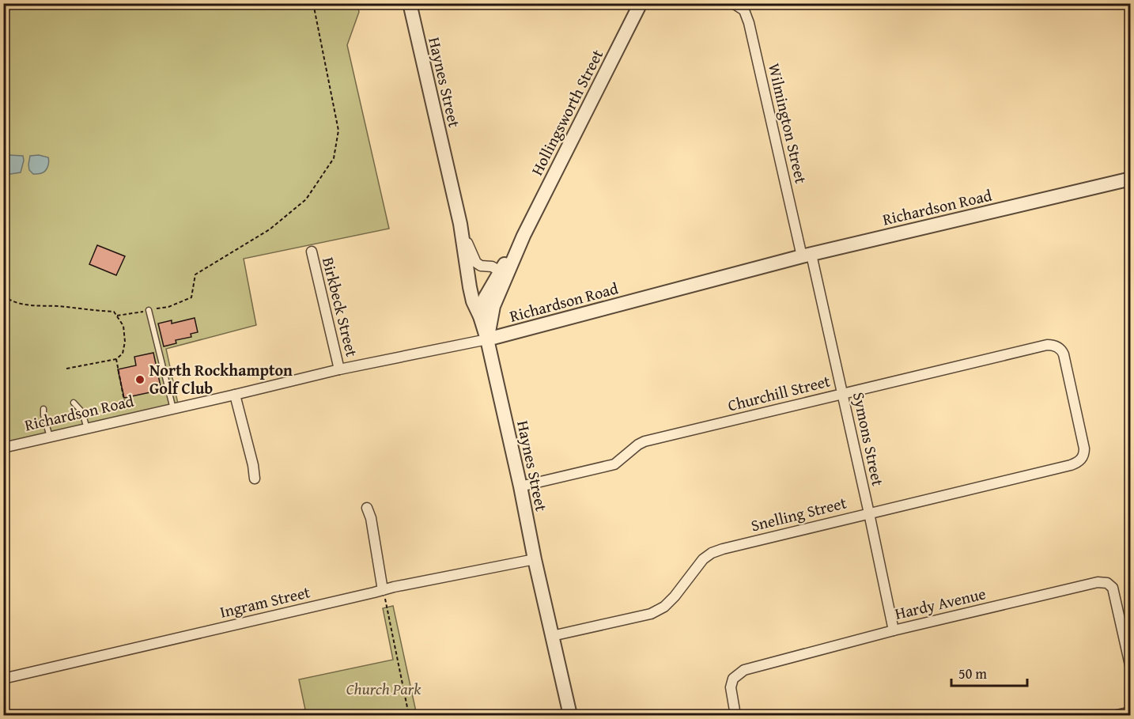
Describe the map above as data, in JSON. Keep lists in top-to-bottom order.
{
  "streets": {
    "street": [
      "Haynes Street",
      "Hollingsworth Street",
      "Wilmington Street",
      "Richardson Road",
      "Birkbeck Street",
      "Churchill Street",
      "Symons Street",
      "Snelling Street",
      "Ingram Street",
      "Hardy Avenue"
    ]
  },
  "crossings": [
    ["Haynes Street", "Hollingsworth Street"],
    ["Haynes Street", "Richardson Road"],
    ["Haynes Street", "Churchill Street"],
    ["Haynes Street", "Snelling Street"],
    ["Haynes Street", "Ingram Street"],
    ["Hollingsworth Street", "Richardson Road"],
    ["Wilmington Street", "Richardson Road"],
    ["Wilmington Street", "Symons Street"],
    ["Richardson Road", "Birkbeck Street"],
    ["Richardson Road", "Symons Street"],
    ["Churchill Street", "Symons Street"],
    ["Churchill Street", "Snelling Street"],
    ["Symons Street", "Snelling Street"],
    ["Symons Street", "Hardy Avenue"]
  ],
  "parks": ["Church Park"],
  "places": ["North Rockhampton Golf Club"],
  "scale_bar": "50 m"
}
